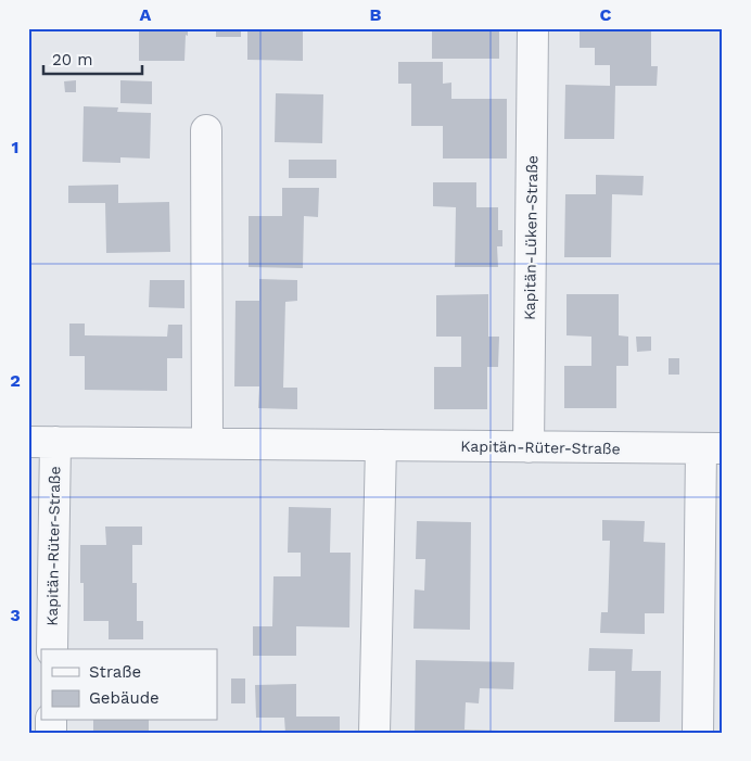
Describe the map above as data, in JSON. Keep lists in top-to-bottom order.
{
  "streets": {
    "street": ["Kapitän-Lüken-Straße", "Kapitän-Rüter-Straße"]
  },
  "crossings": [
    ["Kapitän-Lüken-Straße", "Kapitän-Rüter-Straße"]
  ],
  "legend": ["Straße", "Gebäude"],
  "scale_bar": "20 m",
  "grid": {
    "columns": ["A", "B", "C"],
    "rows": ["1", "2", "3"]
  }
}
